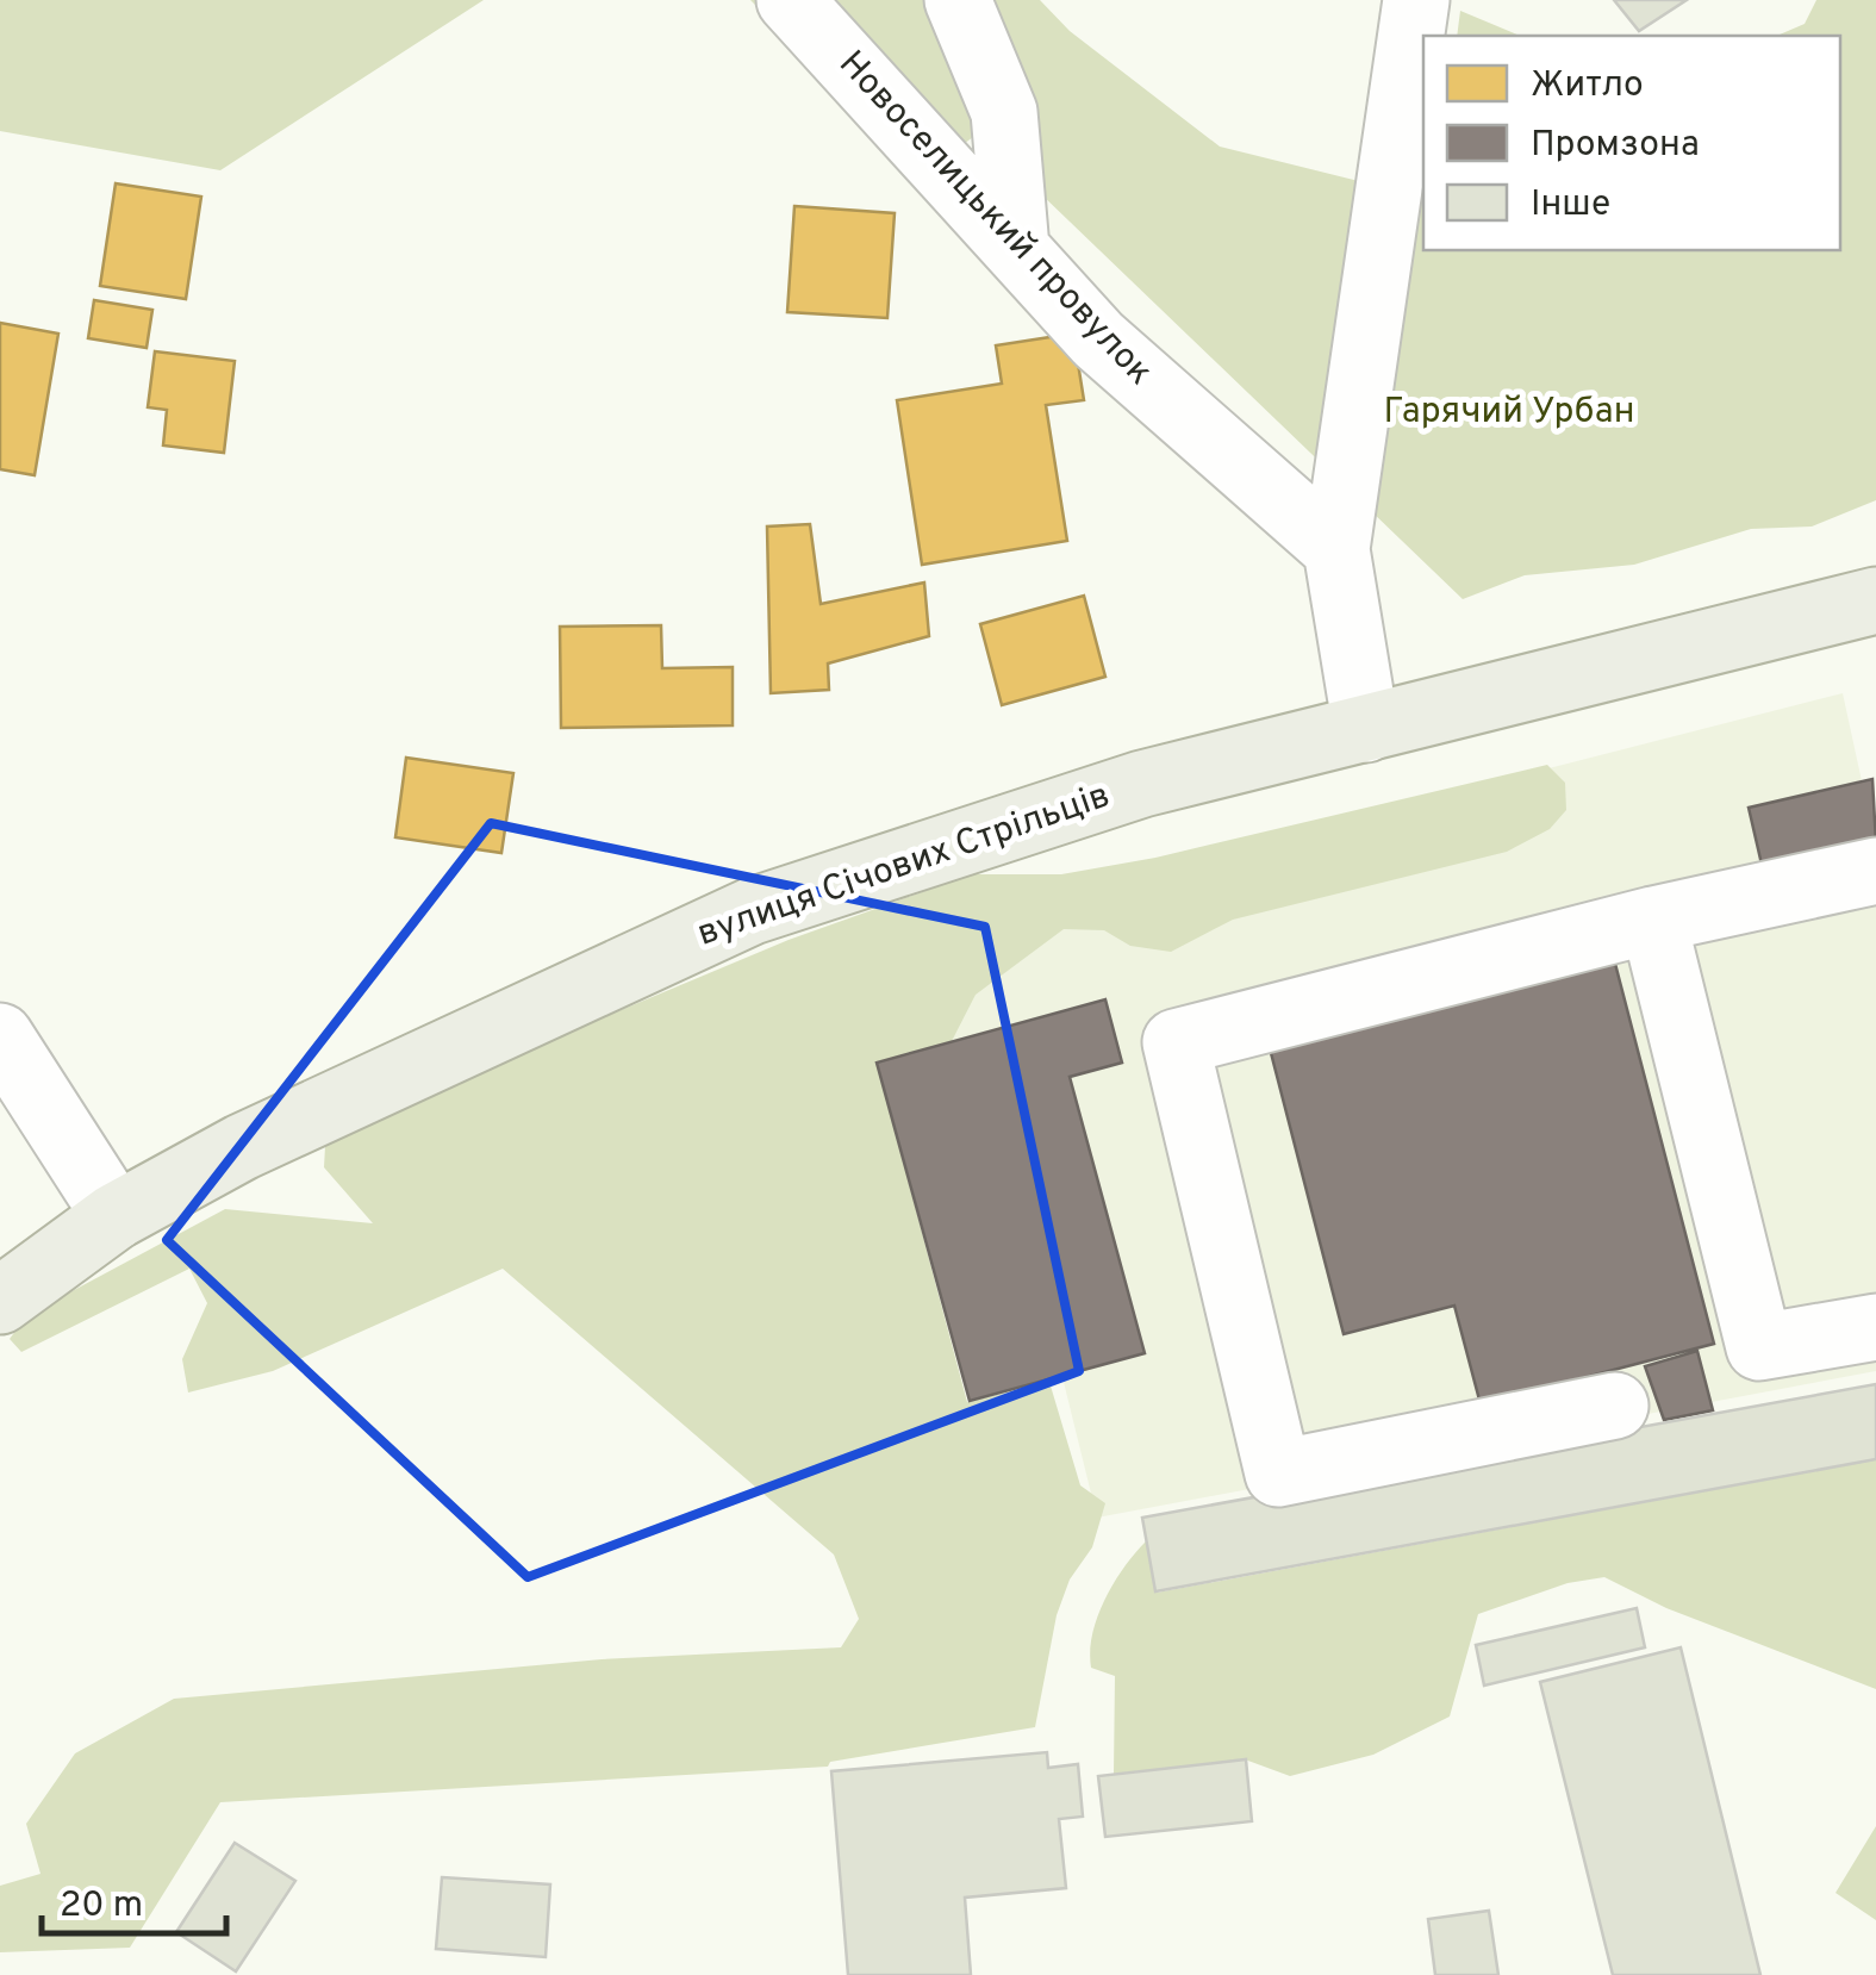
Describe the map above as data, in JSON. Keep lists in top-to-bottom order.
{
  "streets": {
    "main road": ["вулиця Січових Стрільців"],
    "street": ["Новоселицький провулок"]
  },
  "parks": ["Гарячий Урбан"],
  "legend": ["Житло", "Промзона", "Інше"],
  "scale_bar": "20 m"
}
